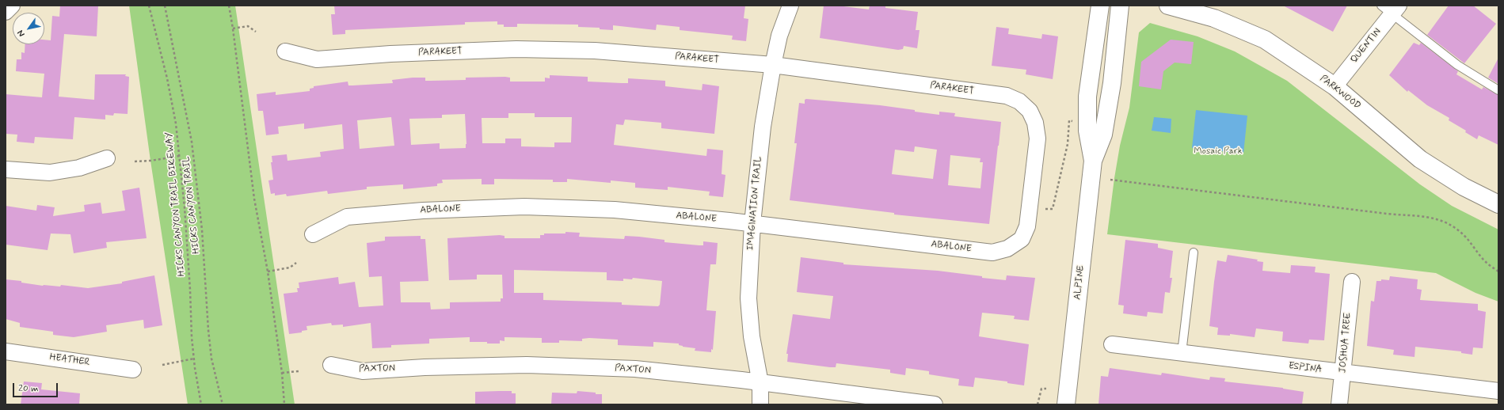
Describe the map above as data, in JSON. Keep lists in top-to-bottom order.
{
  "streets": {
    "street": [
      "QUENTIN",
      "PARAKEET",
      "PARKWOOD",
      "IMAGINATION TRAIL",
      "ABALONE",
      "ALPINE",
      "JOSHUA TREE",
      "HEATHER",
      "ESPINA",
      "PAXTON"
    ],
    "path": ["HICKS CANYON TRAIL BIKEWAY", "HICKS CANYON TRAIL"]
  },
  "crossings": [
    ["QUENTIN", "PARKWOOD"],
    ["PARAKEET", "IMAGINATION TRAIL"],
    ["PARAKEET", "ABALONE"],
    ["IMAGINATION TRAIL", "ABALONE"],
    ["IMAGINATION TRAIL", "PAXTON"],
    ["JOSHUA TREE", "ESPINA"]
  ],
  "parks": ["Mosaic Park"],
  "scale_bar": "20 m",
  "north": "bottom left"
}
